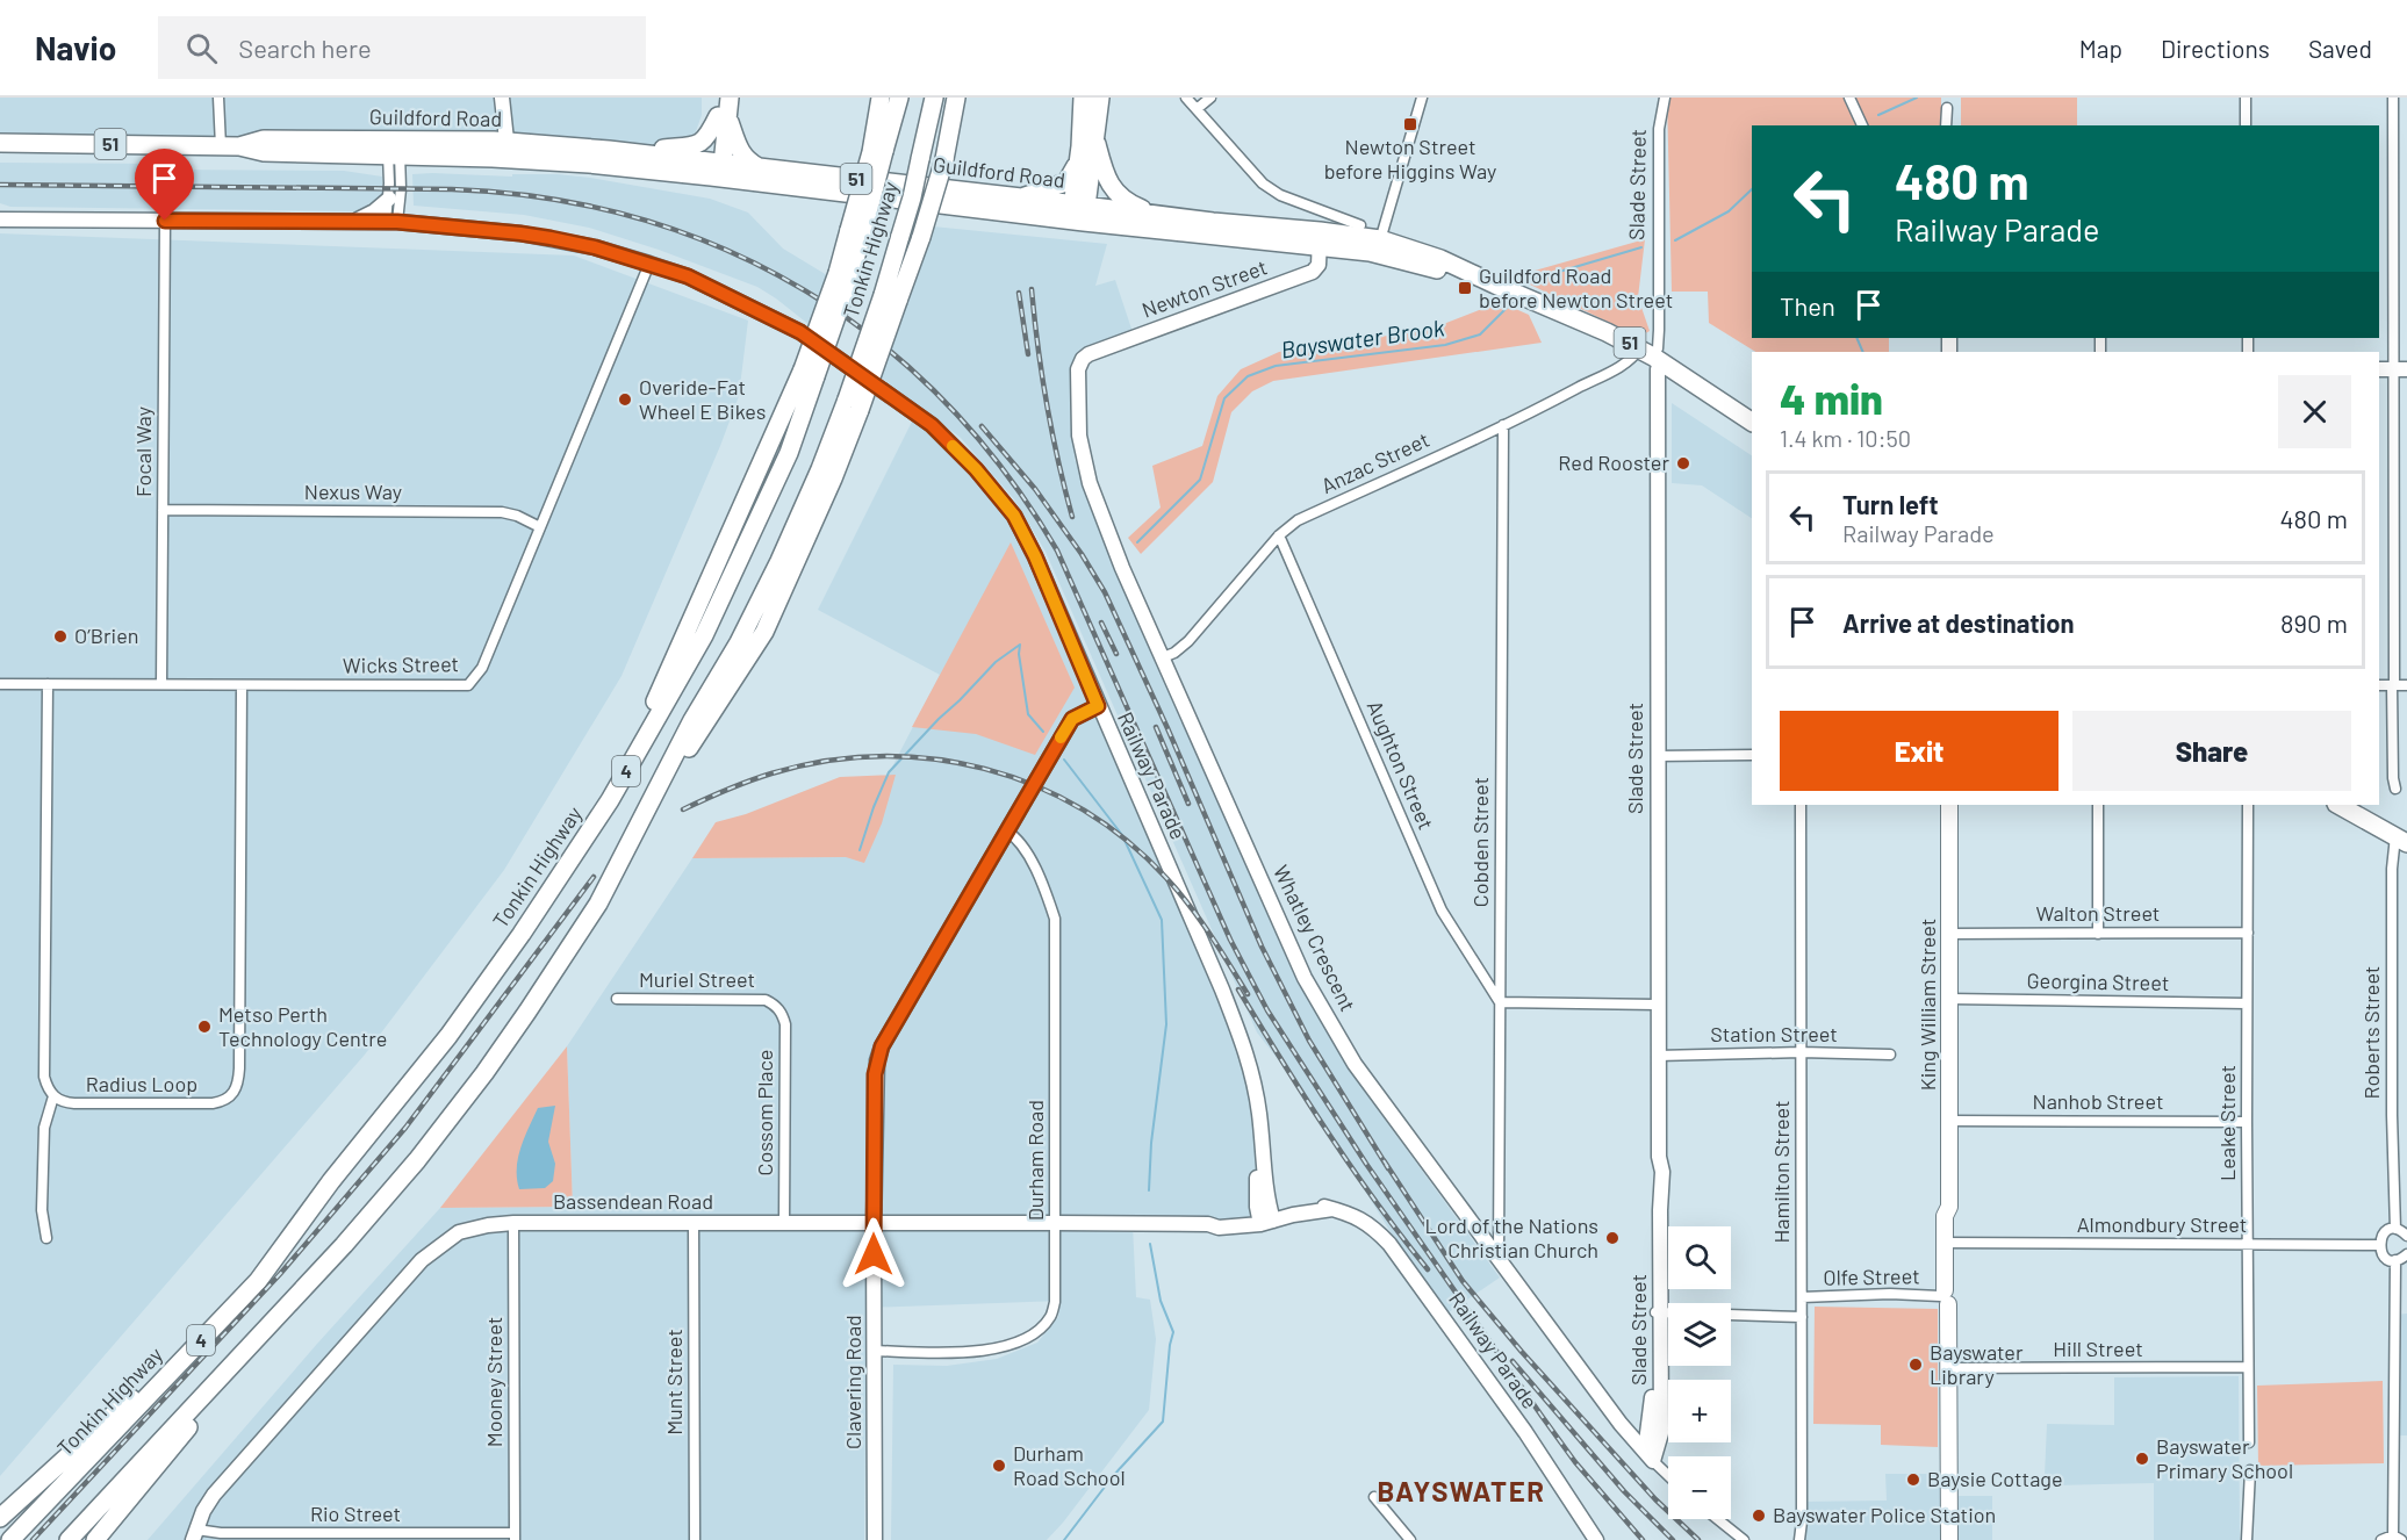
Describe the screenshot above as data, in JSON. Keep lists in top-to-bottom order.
{
  "streets": {
    "highway": [
      "Guildford Road",
      "51",
      "Tonkin Highway",
      "4"
    ],
    "main road": ["King William Street"],
    "street": [
      "Slade Street",
      "Newton Street",
      "Focal Way",
      "Anzac Street",
      "Nexus Way",
      "Wicks Street",
      "Aughton Street",
      "Railway Parade",
      "Cobden Street",
      "Walton Street",
      "Whatley Crescent",
      "Muriel Street",
      "Georgina Street",
      "Roberts Street",
      "Station Street",
      "Radius Loop",
      "Nanhob Street",
      "Cossom Place",
      "Leake Street",
      "Durham Road",
      "Hamilton Street",
      "Bassendean Road",
      "Almondbury Street",
      "Olfe Street",
      "Hill Street",
      "Mooney Street",
      "Munt Street",
      "Clavering Road",
      "Rio Street"
    ]
  },
  "crossings": [
    ["Guildford Road", "Slade Street"],
    ["Guildford Road", "Newton Street"],
    ["Guildford Road", "Anzac Street"],
    ["Slade Street", "Anzac Street"],
    ["Slade Street", "Whatley Crescent"],
    ["Slade Street", "Station Street"],
    ["Newton Street", "Whatley Crescent"],
    ["Focal Way", "Nexus Way"],
    ["Focal Way", "Wicks Street"],
    ["Focal Way", "Railway Parade"],
    ["Anzac Street", "Aughton Street"],
    ["Anzac Street", "Cobden Street"],
    ["Anzac Street", "Whatley Crescent"],
    ["Nexus Way", "Wicks Street"],
    ["Wicks Street", "Railway Parade"],
    ["Wicks Street", "Radius Loop"],
    ["Aughton Street", "Cobden Street"],
    ["Railway Parade", "Bassendean Road"],
    ["Railway Parade", "Clavering Road"],
    ["Cobden Street", "Whatley Crescent"],
    ["Walton Street", "King William Street"],
    ["Walton Street", "Leake Street"],
    ["Muriel Street", "Cossom Place"],
    ["Georgina Street", "King William Street"],
    ["Georgina Street", "Leake Street"],
    ["King William Street", "Nanhob Street"],
    ["King William Street", "Almondbury Street"],
    ["King William Street", "Olfe Street"],
    ["King William Street", "Hill Street"],
    ["Station Street", "Hamilton Street"],
    ["Nanhob Street", "Leake Street"],
    ["Cossom Place", "Bassendean Road"],
    ["Leake Street", "Almondbury Street"],
    ["Leake Street", "Hill Street"],
    ["Durham Road", "Bassendean Road"],
    ["Durham Road", "Clavering Road"],
    ["Hamilton Street", "Olfe Street"],
    ["Bassendean Road", "Mooney Street"],
    ["Bassendean Road", "Munt Street"],
    ["Bassendean Road", "Clavering Road"],
    ["Bassendean Road", "Rio Street"],
    ["Mooney Street", "Rio Street"]
  ],
  "districts": ["BAYSWATER"],
  "water": ["Bayswater Brook"],
  "places": {
    "transit": ["Newton Street before Higgins Way", "Guildford Road before Newton Street"],
    "other": [
      "Overide-Fat Wheel E Bikes",
      "Red Rooster",
      "O’Brien",
      "Metso Perth Technology Centre",
      "Lord of the Nations Christian Church",
      "Bayswater Library",
      "Bayswater Primary School",
      "Durham Road School",
      "Baysie Cottage",
      "Bayswater Police Station"
    ]
  },
  "page": {
    "header": "Navio",
    "search": "Search here",
    "nav": ["Map", "Directions", "Saved"],
    "turn": ["480 m", "Railway Parade"],
    "then": "Then",
    "heading": ["4 min", "1.4 km · 10:50"],
    "list": [
      {
        "name": "Turn left",
        "note": "Railway Parade",
        "value": "480 m"
      },
      {
        "name": "Arrive at destination",
        "value": "890 m"
      }
    ],
    "buttons": ["Exit", "Share"],
    "map_buttons": ["+", "−"]
  }
}
